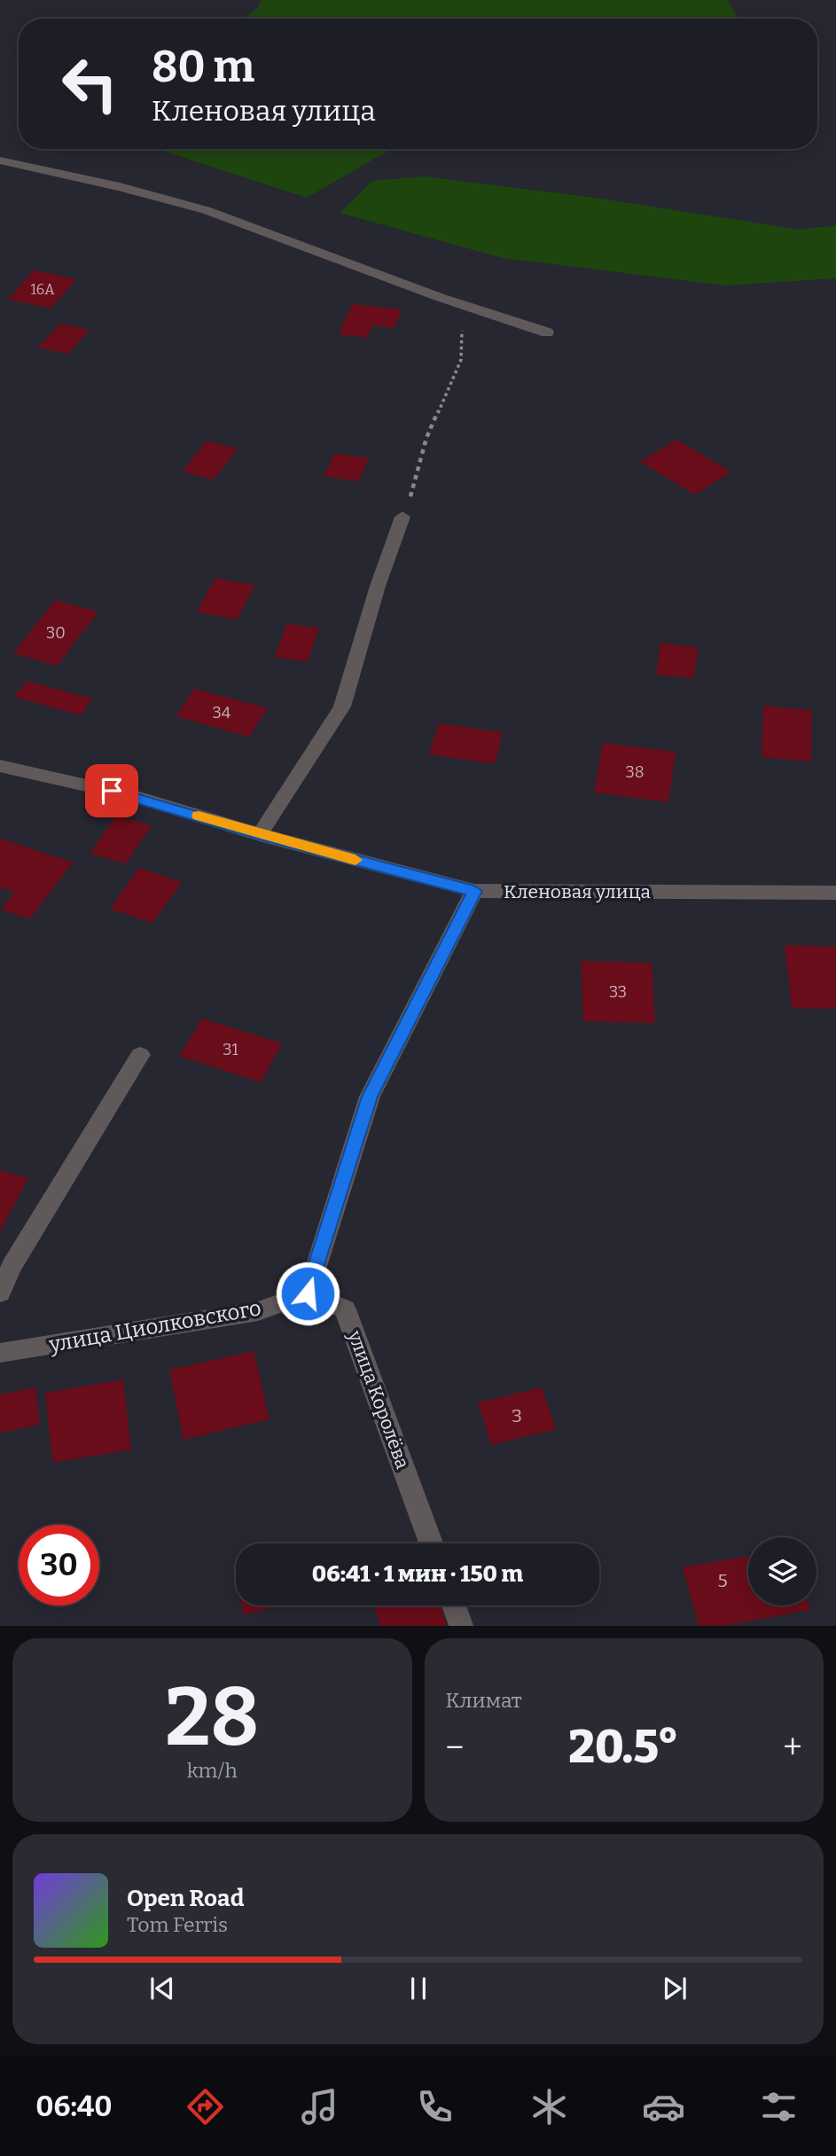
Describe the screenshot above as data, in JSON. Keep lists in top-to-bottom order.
{
  "streets": {
    "street": ["Кленовая улица", "улица Циолковского", "улица Королёва"]
  },
  "crossings": [
    ["улица Циолковского", "улица Королёва"]
  ],
  "house_numbers": [
    "16А",
    "30",
    "34",
    "38",
    "33",
    "31",
    "3",
    "5"
  ],
  "page": {
    "turn": ["80 m", "Кленовая улица"],
    "limit": "30",
    "trip": "06:41 · 1 мин · 150 m",
    "tile": [
      ["28", "km/h"],
      "Климат"
    ],
    "heat": ["−", "20.5°", "+"],
    "song": ["Open Road", "Tom Ferris"],
    "tabs": "06:40"
  }
}
